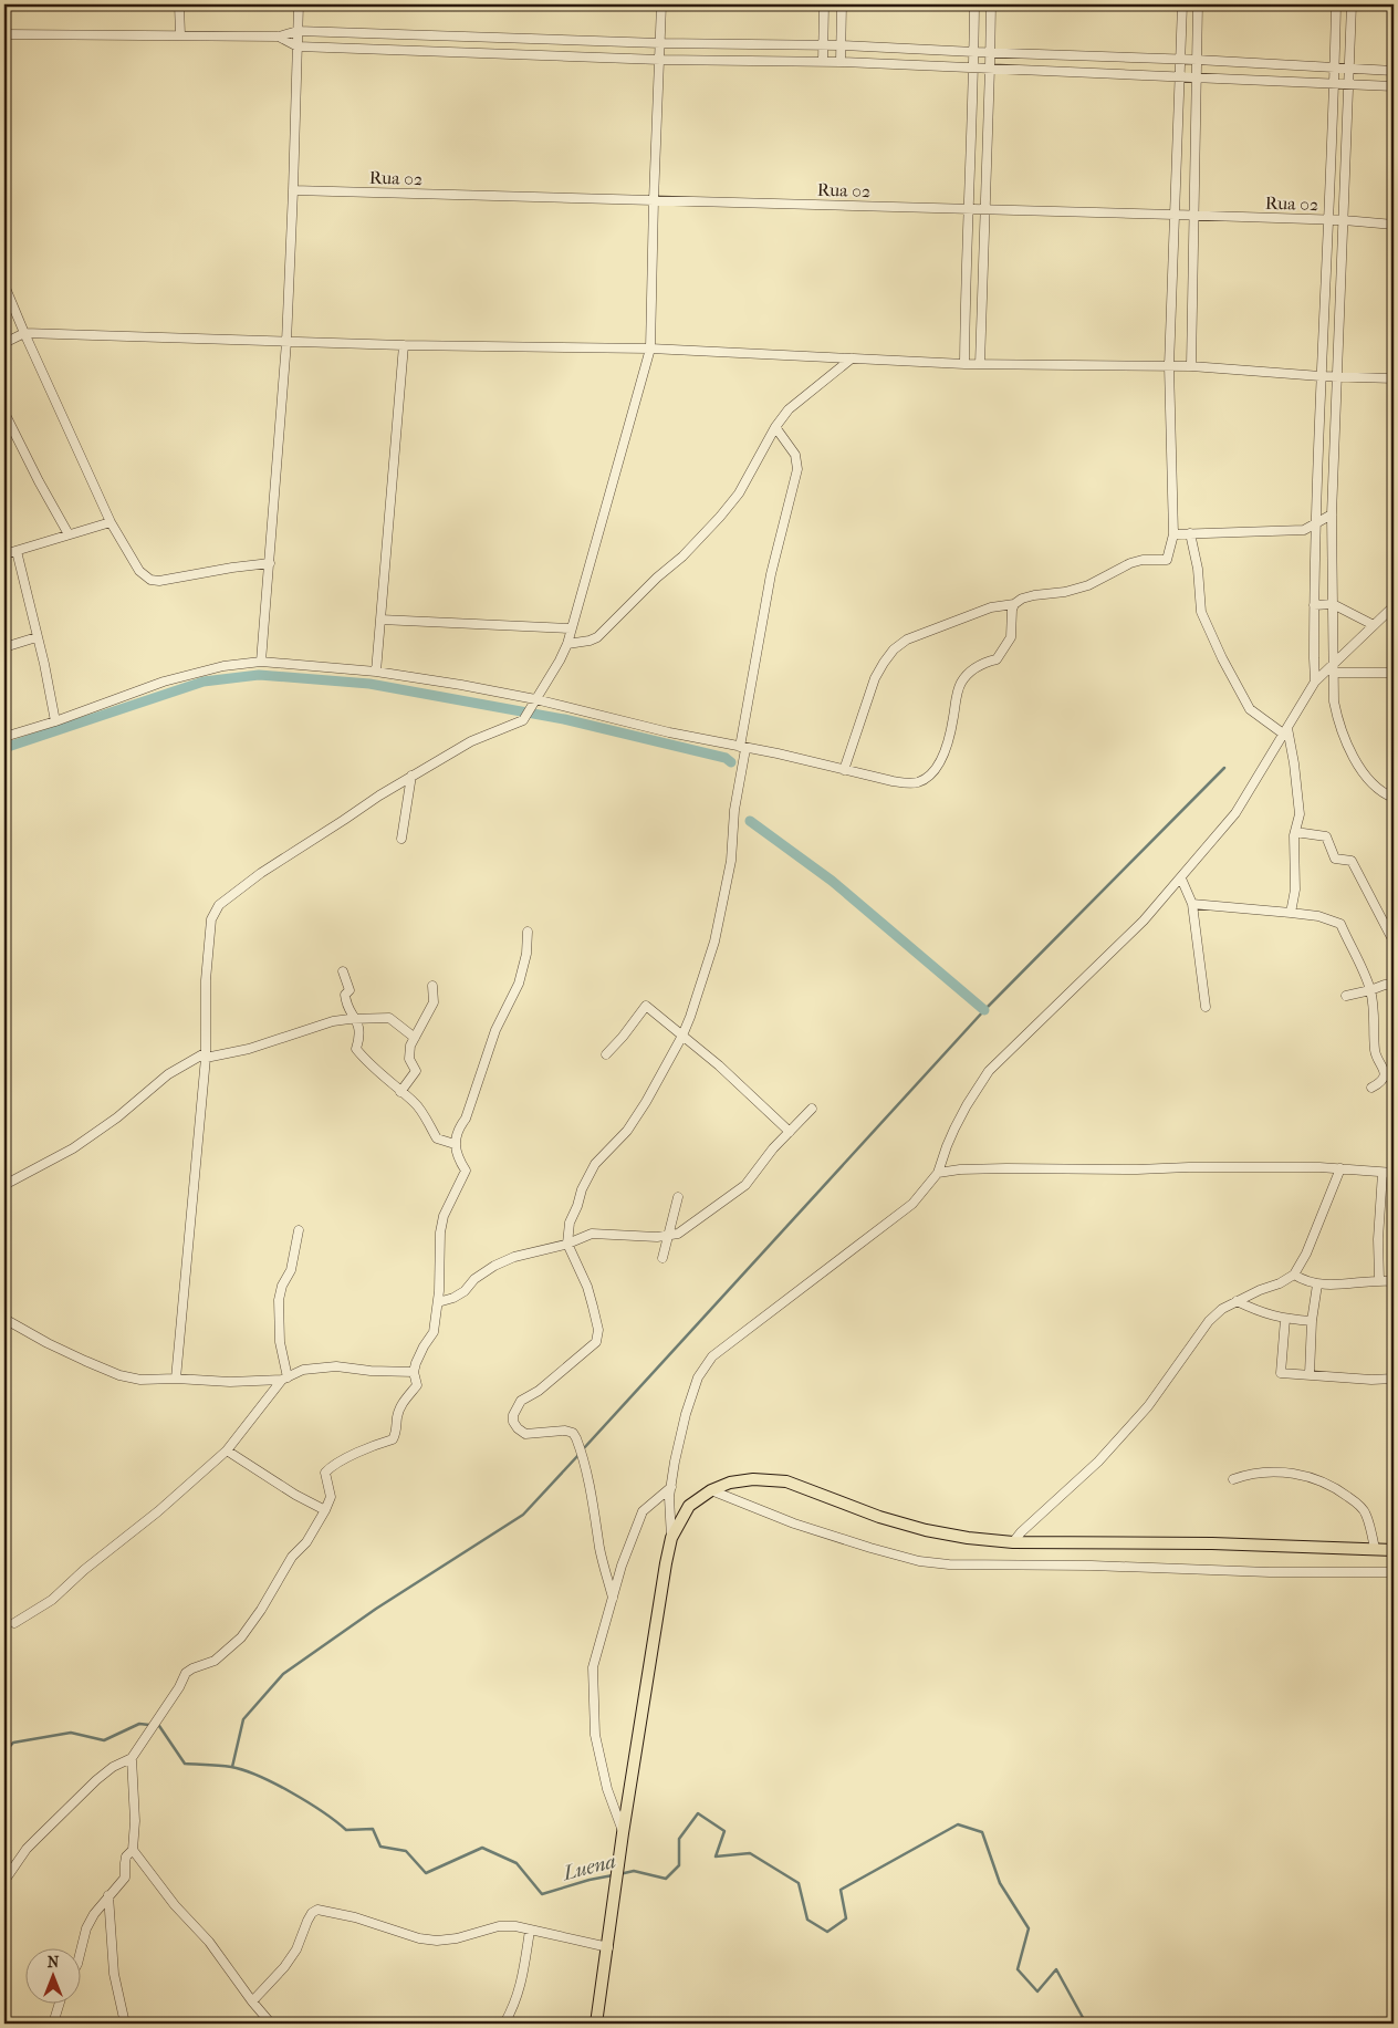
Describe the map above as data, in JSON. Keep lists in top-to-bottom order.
{
  "streets": {
    "street": ["Rua 02"]
  },
  "water": ["Luena"],
  "north": "top"
}
